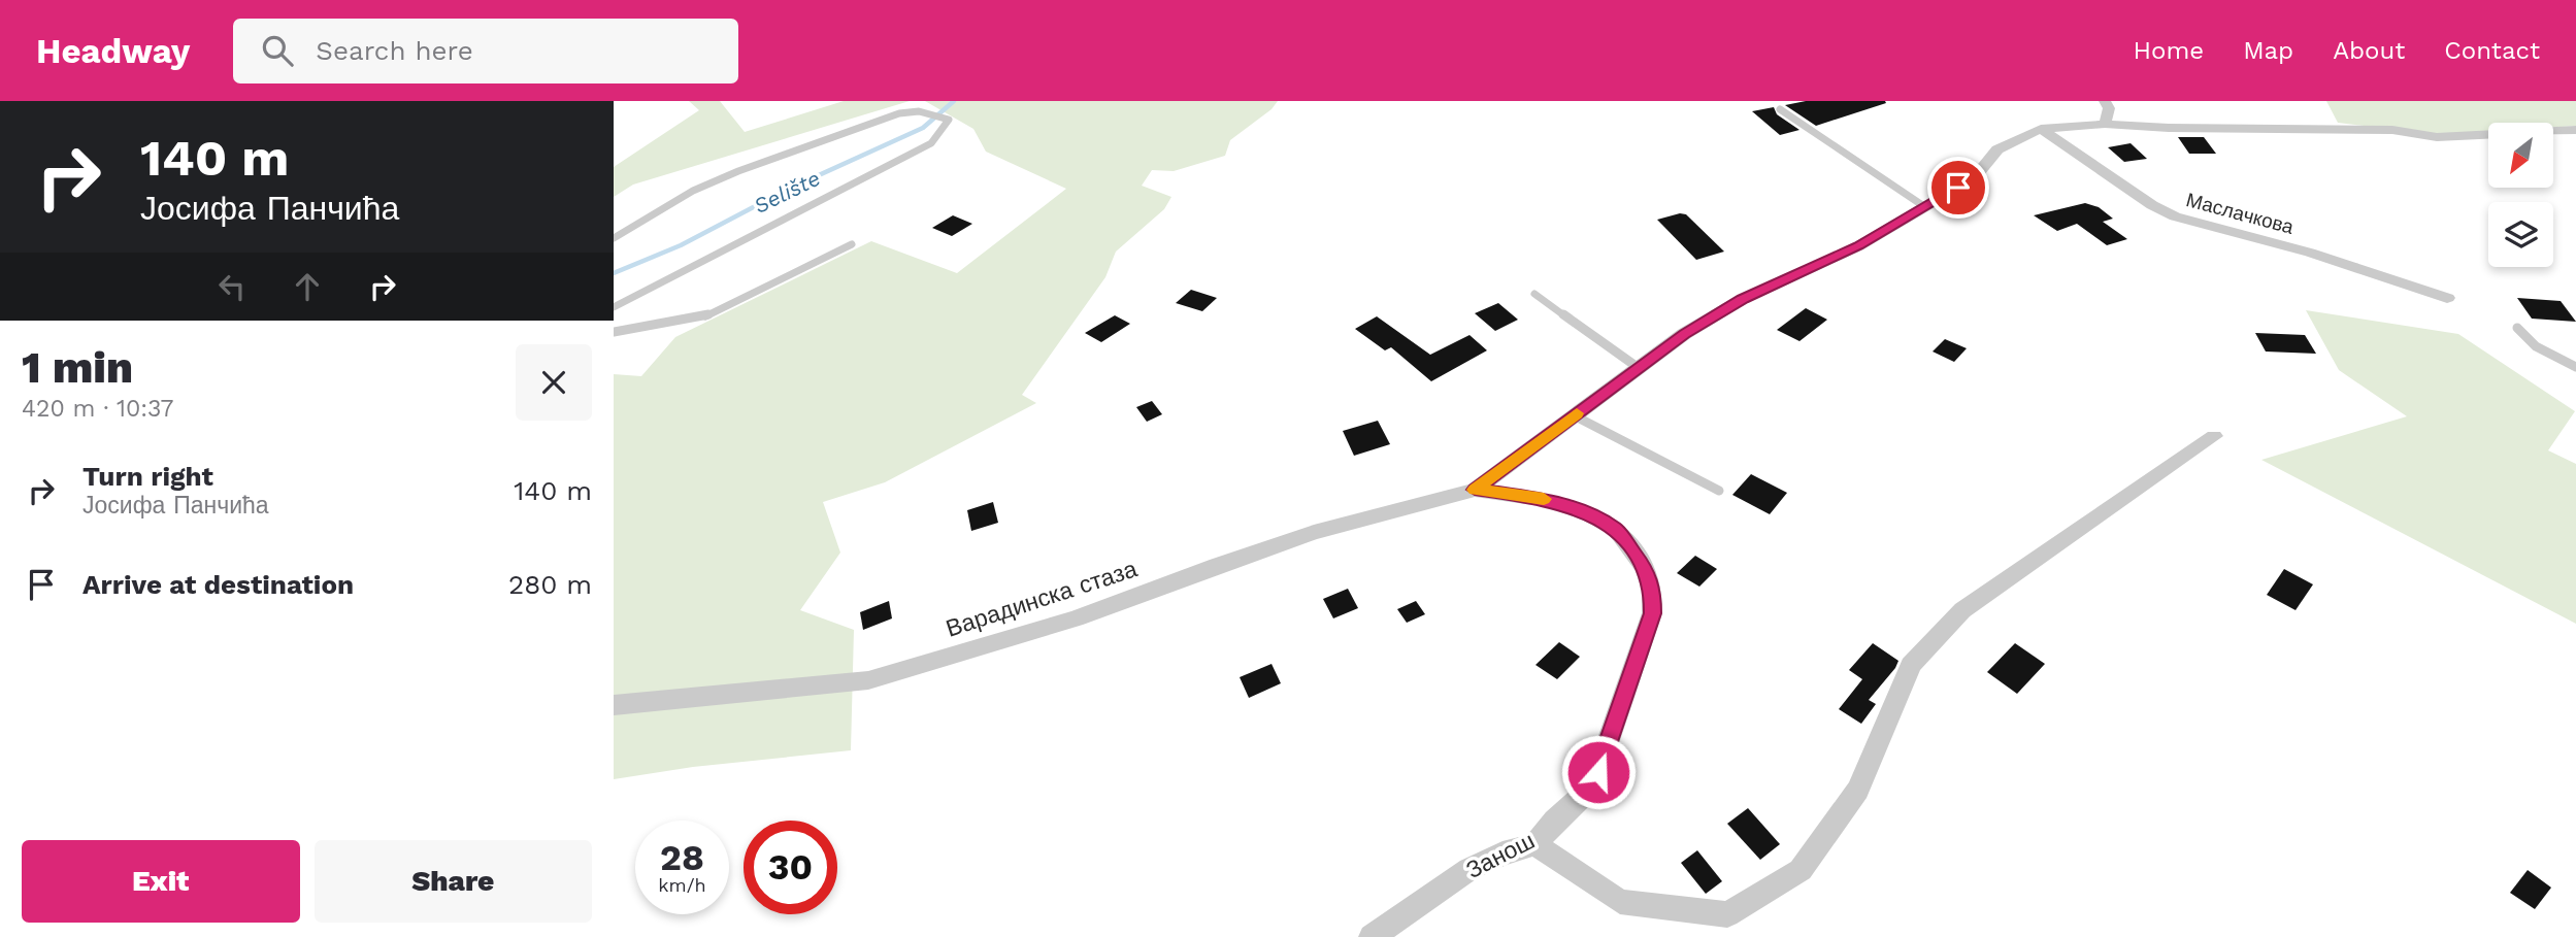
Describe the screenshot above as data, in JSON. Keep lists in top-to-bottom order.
{
  "streets": {
    "street": ["Маслачкова", "Варадинска стаза", "Занош"]
  },
  "crossings": [
    ["Варадинска стаза", "Занош"]
  ],
  "water": ["Selište"],
  "north": "bottom left",
  "page": {
    "header": "Headway",
    "search": "Search here",
    "nav": [
      "Home",
      "Map",
      "About",
      "Contact"
    ],
    "turn": ["140 m", "Јосифа Панчића"],
    "heading": ["1 min", "420 m · 10:37"],
    "list": [
      {
        "name": "Turn right",
        "note": "Јосифа Панчића",
        "value": "140 m"
      },
      {
        "name": "Arrive at destination",
        "value": "280 m"
      }
    ],
    "speed": "28 km/h",
    "limit": "30",
    "buttons": ["Exit", "Share"]
  }
}
